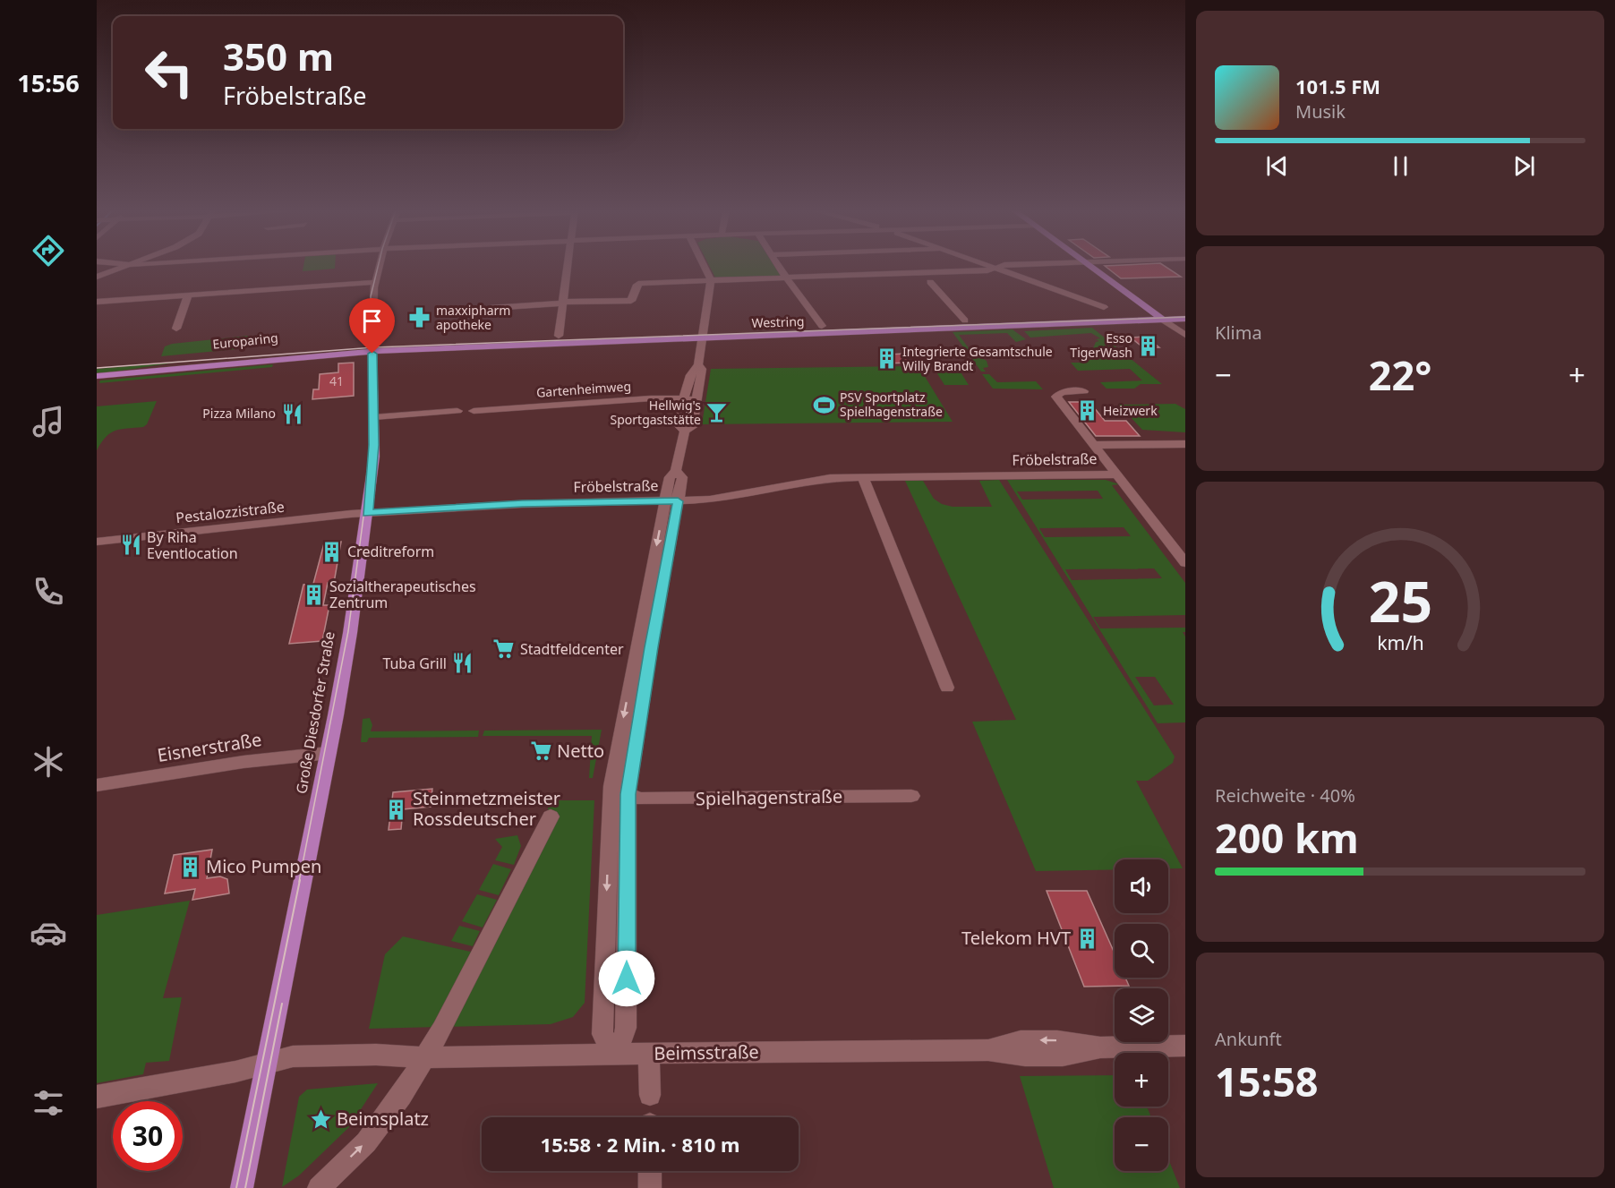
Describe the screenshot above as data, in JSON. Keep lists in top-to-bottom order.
{
  "streets": {
    "main road": ["Westring", "Europaring", "Große Diesdorfer Straße"],
    "street": [
      "Gartenheimweg",
      "Fröbelstraße",
      "Pestalozzistraße",
      "Eisnerstraße",
      "Spielhagenstraße",
      "Beimsstraße"
    ]
  },
  "crossings": [
    ["Westring", "Europaring"],
    ["Westring", "Große Diesdorfer Straße"],
    ["Europaring", "Große Diesdorfer Straße"],
    ["Fröbelstraße", "Pestalozzistraße"],
    ["Fröbelstraße", "Große Diesdorfer Straße"],
    ["Pestalozzistraße", "Große Diesdorfer Straße"],
    ["Große Diesdorfer Straße", "Eisnerstraße"]
  ],
  "places": {
    "pharmacy": ["maxxipharm apotheke"],
    "building": [
      "Esso TigerWash",
      "Integrierte Gesamtschule Willy Brandt",
      "Heizwerk",
      "Creditreform",
      "Sozialtherapeutisches Zentrum",
      "Steinmetzmeister Rossdeutscher",
      "Mico Pumpen",
      "Telekom HVT"
    ],
    "sports": ["PSV Sportplatz Spielhagenstraße"],
    "bar": ["Hellwig's Sportgaststätte"],
    "restaurant": ["Pizza Milano", "By Riha Eventlocation", "Tuba Grill"],
    "supermarket": ["Stadtfeldcenter", "Netto"],
    "place": ["Beimsplatz"]
  },
  "house_numbers": ["41"],
  "page": {
    "tabs": "15:56",
    "turn": ["350 m", "Fröbelstraße"],
    "song": ["101.5 FM", "Musik"],
    "tile": [
      "Klima",
      ["Reichweite · 40%", "200 km"],
      ["Ankunft", "15:58"]
    ],
    "heat": ["−", "22°", "+"],
    "map_buttons": ["+", "−"],
    "limit": "30",
    "trip": "15:58 · 2 Min. · 810 m",
    "gauge": ["25", "km/h"]
  }
}
